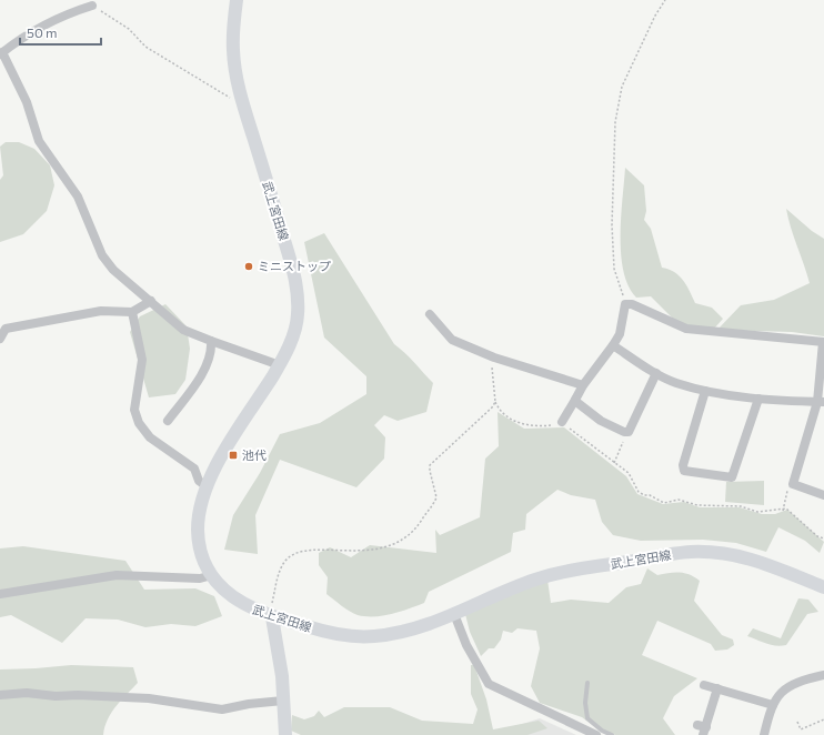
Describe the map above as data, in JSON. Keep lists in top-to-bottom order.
{
  "streets": {
    "main road": ["武上宮田線"]
  },
  "places": {
    "other": ["ミニストップ"],
    "transit": ["池代"]
  },
  "scale_bar": "50 m"
}
